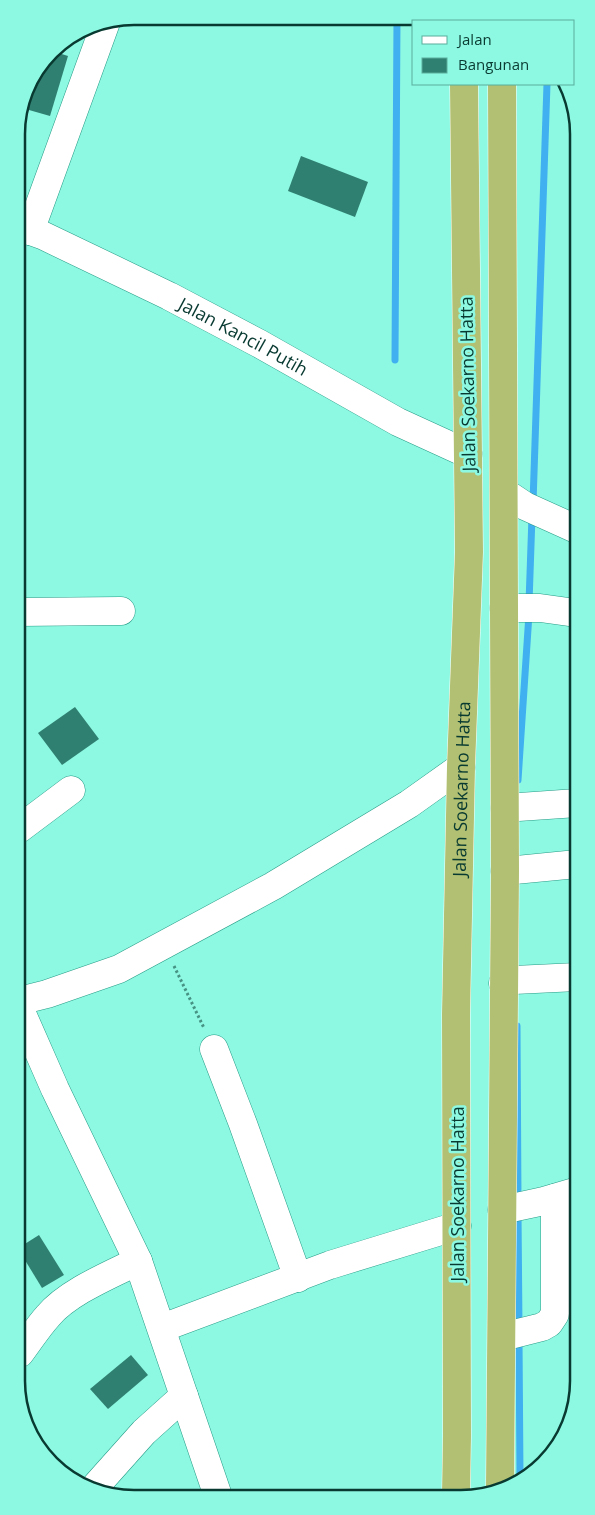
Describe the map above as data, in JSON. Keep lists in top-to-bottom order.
{
  "streets": {
    "highway": ["Jalan Soekarno Hatta"],
    "street": ["Jalan Kancil Putih"]
  },
  "crossings": [
    ["Jalan Kancil Putih", "Jalan Soekarno Hatta"]
  ],
  "legend": ["Jalan", "Bangunan"]
}
